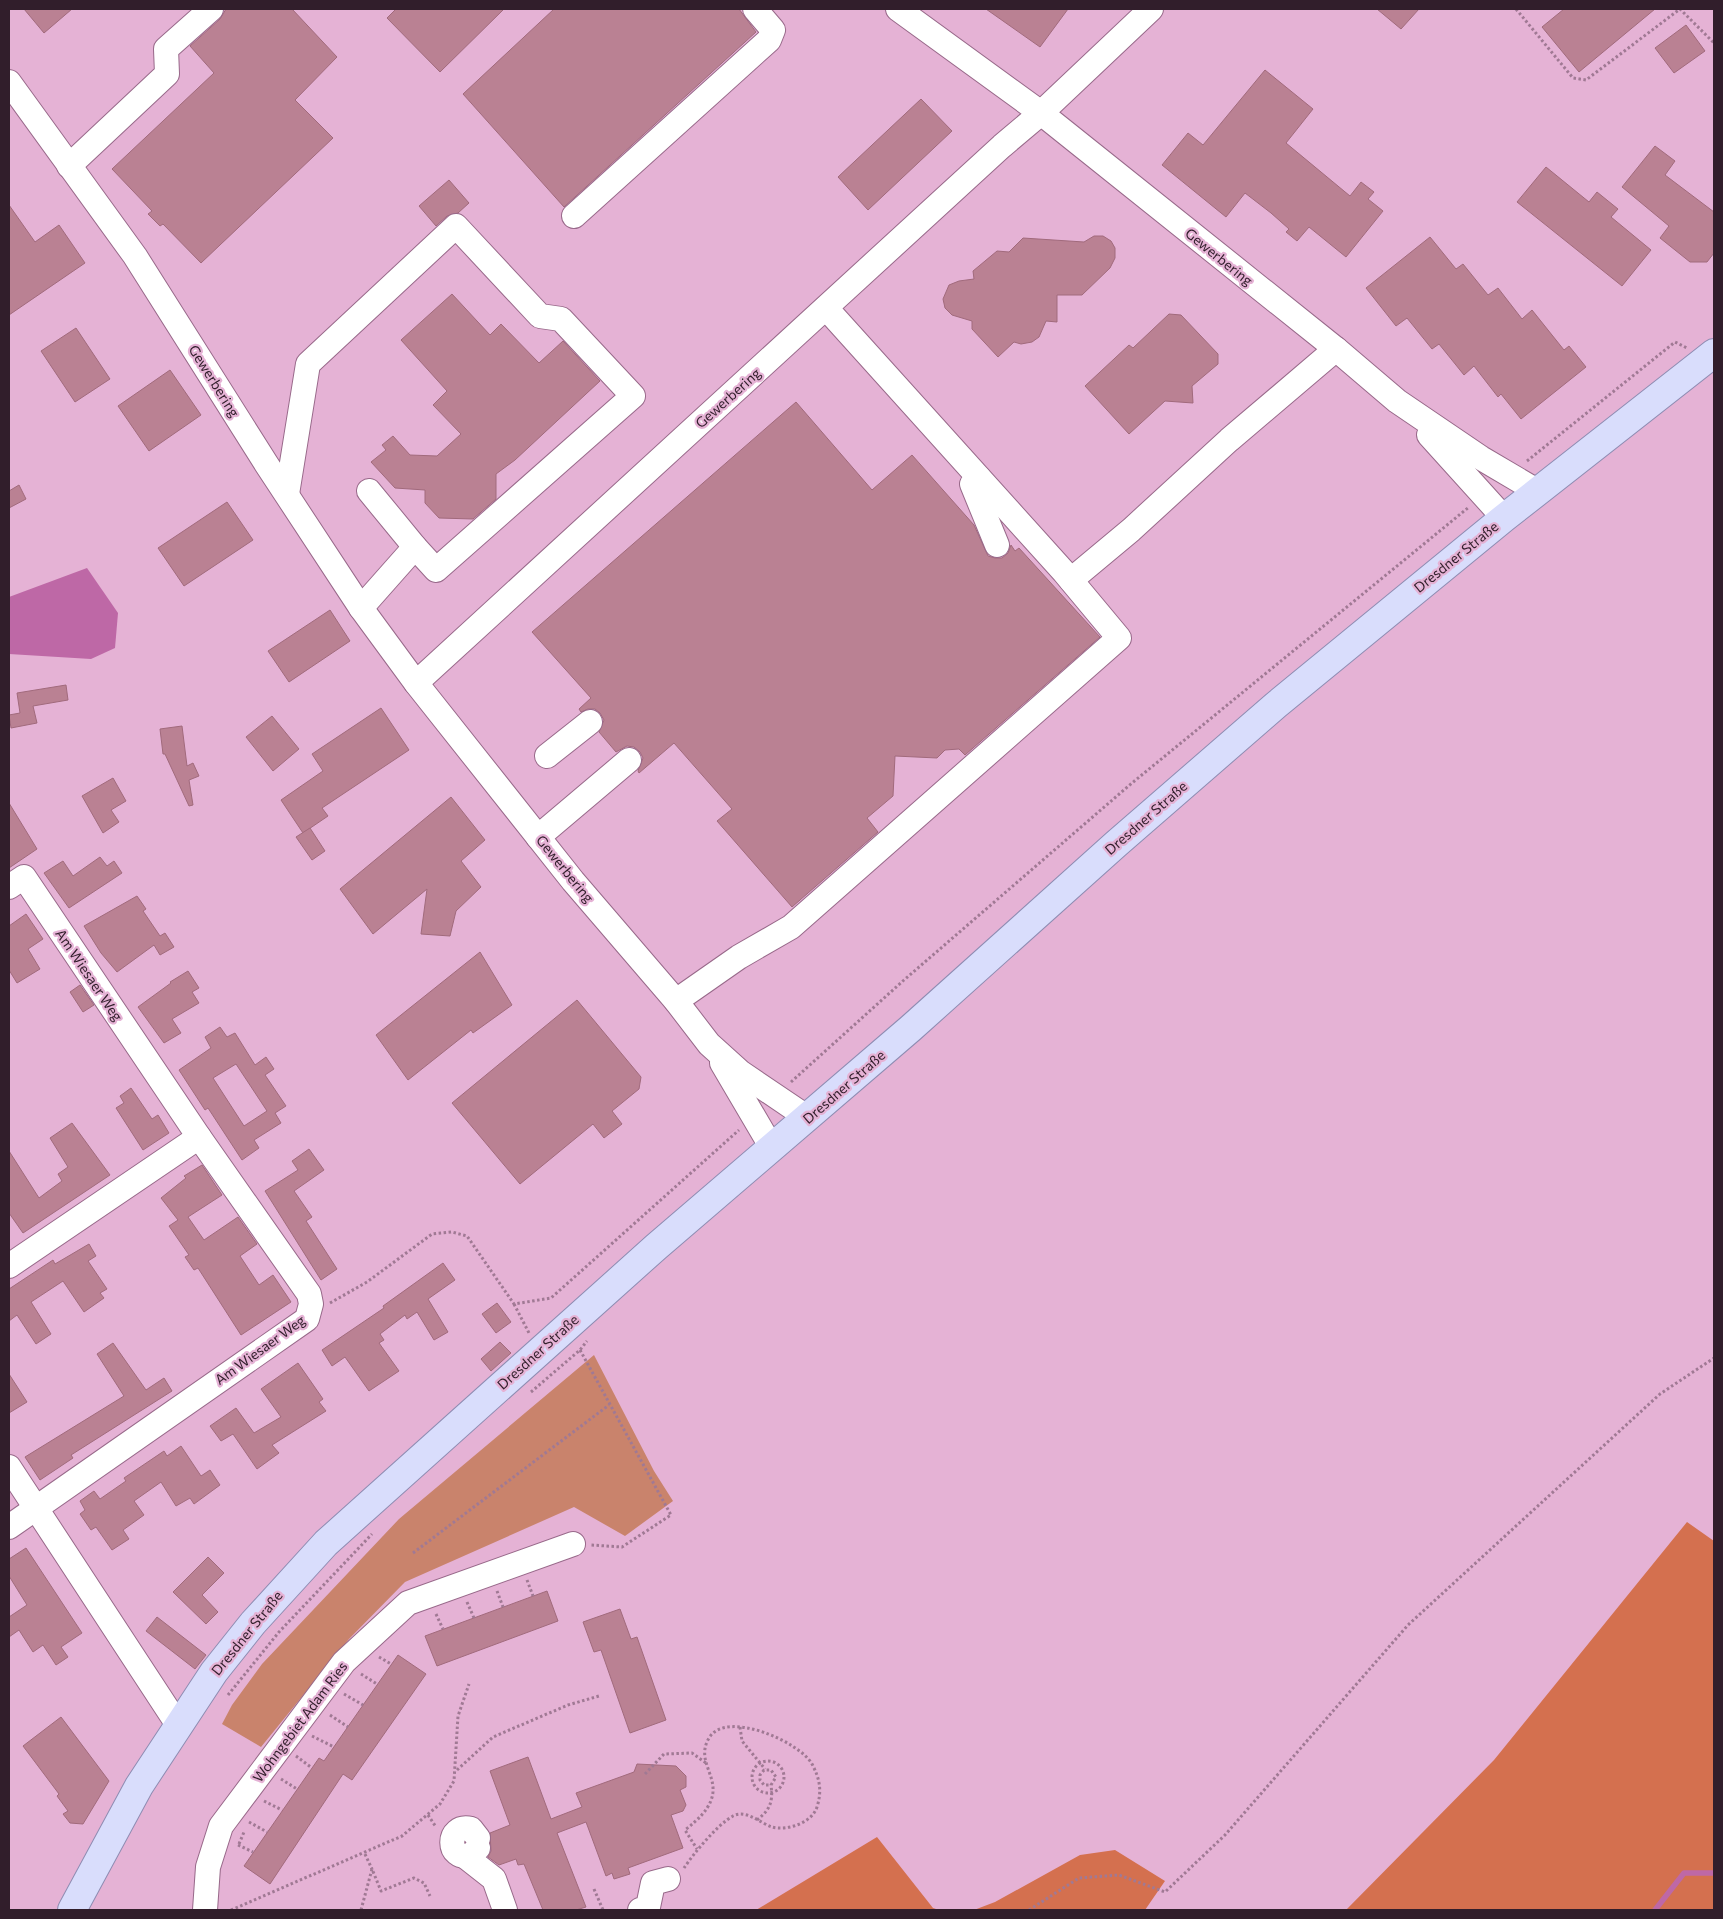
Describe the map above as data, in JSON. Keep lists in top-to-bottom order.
{
  "streets": {
    "main road": ["Dresdner Straße"],
    "street": ["Gewerbering", "Am Wiesaer Weg", "Wohngebiet Adam Ries"]
  },
  "crossings": [
    ["Gewerbering", "Dresdner Straße"]
  ]
}
